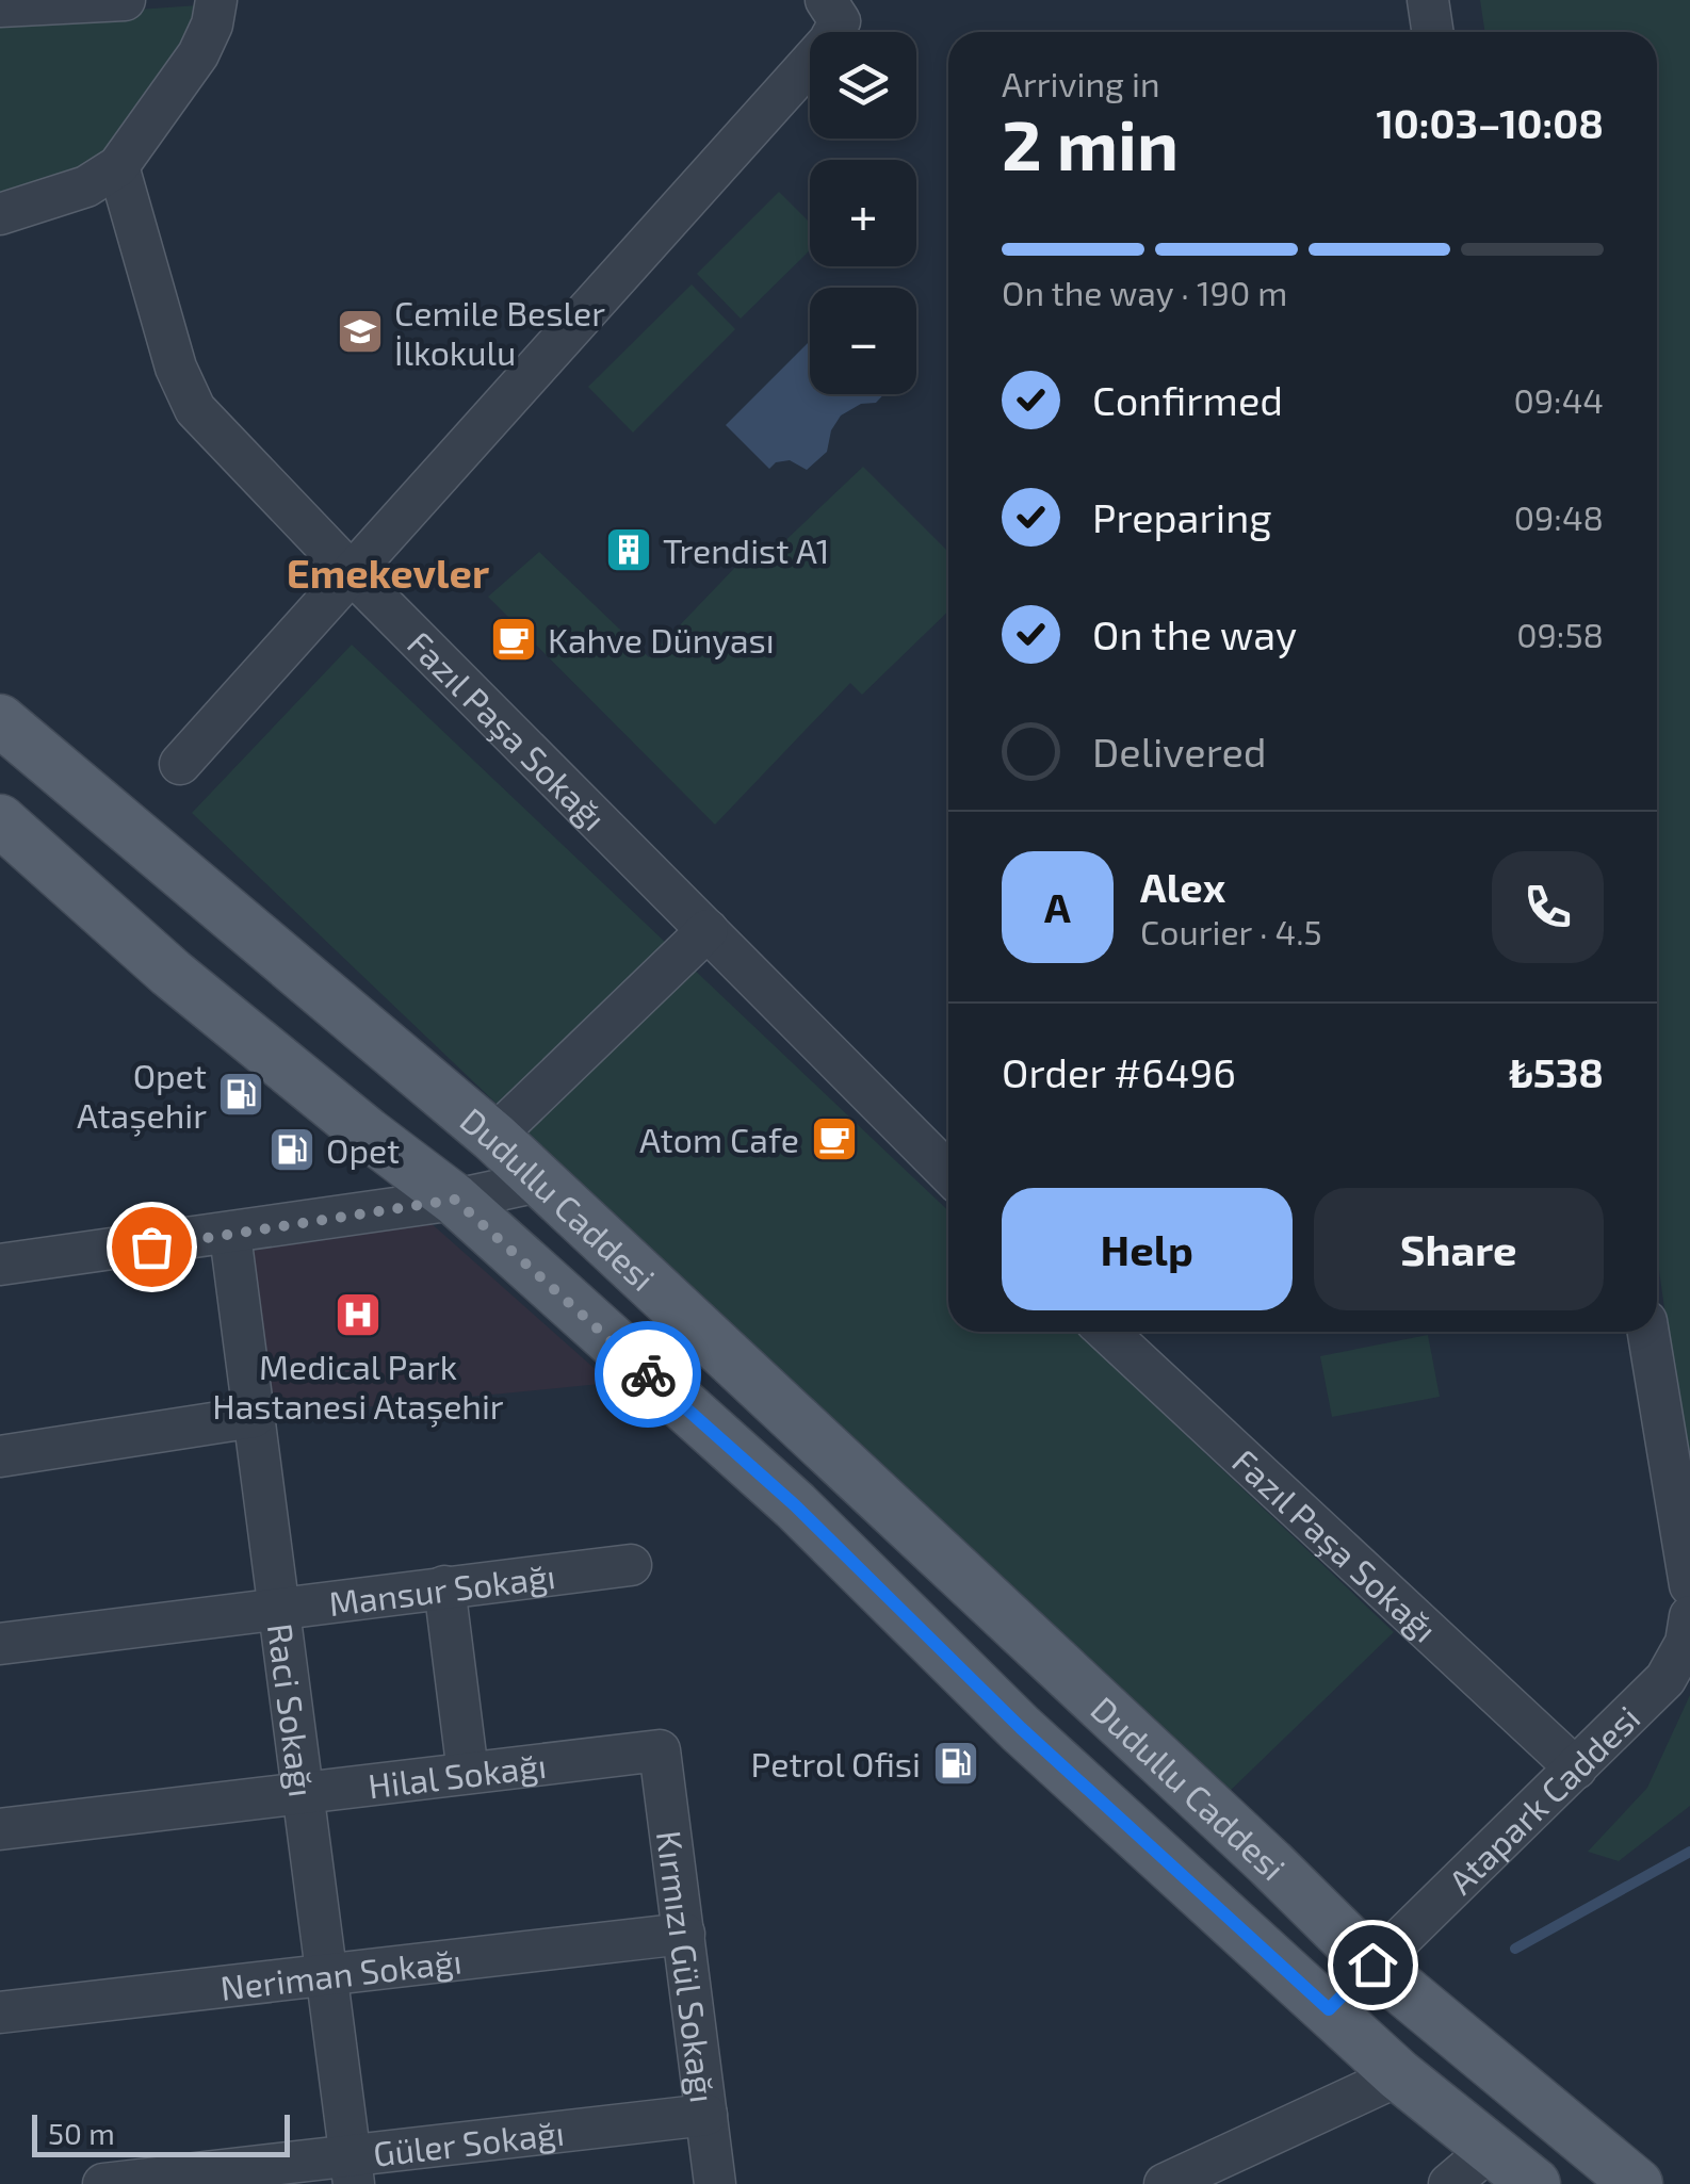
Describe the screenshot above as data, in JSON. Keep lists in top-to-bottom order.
{
  "streets": {
    "main road": ["Dudullu Caddesi"],
    "street": [
      "Fazıl Paşa Sokağı",
      "Mansur Sokağı",
      "Raci Sokağı",
      "Hilal Sokağı",
      "Atapark Caddesi",
      "Kırmızı Gül Sokağı",
      "Neriman Sokağı",
      "Güler Sokağı"
    ]
  },
  "crossings": [
    ["Fazıl Paşa Sokağı", "Atapark Caddesi"],
    ["Dudullu Caddesi", "Atapark Caddesi"],
    ["Mansur Sokağı", "Raci Sokağı"],
    ["Raci Sokağı", "Hilal Sokağı"],
    ["Raci Sokağı", "Neriman Sokağı"],
    ["Raci Sokağı", "Güler Sokağı"],
    ["Hilal Sokağı", "Kırmızı Gül Sokağı"],
    ["Kırmızı Gül Sokağı", "Neriman Sokağı"],
    ["Kırmızı Gül Sokağı", "Güler Sokağı"]
  ],
  "districts": ["Emekevler"],
  "places": {
    "school or university": ["Cemile Besler İlkokulu"],
    "building": ["Trendist A1"],
    "cafe": ["Kahve Dünyası", "Atom Cafe"],
    "fuel station": ["Opet Ataşehir", "Opet", "Petrol Ofisi"],
    "hospital": ["Medical Park Hastanesi Ataşehir"]
  },
  "scale_bar": "50 m",
  "page": {
    "map_buttons": ["+", "−"],
    "heading": ["2 min", "Arriving in", "10:03–10:08"],
    "panel": [
      "Alex",
      "Courier · 4.5",
      "Order #6496",
      "₺538"
    ],
    "bar": "On the way · 190 m",
    "list": [
      ["Confirmed", "09:44"],
      ["Preparing", "09:48"],
      ["On the way", "09:58"],
      "Delivered"
    ],
    "round": "A",
    "buttons": ["Help", "Share"],
    "scale": "50 m"
  }
}
